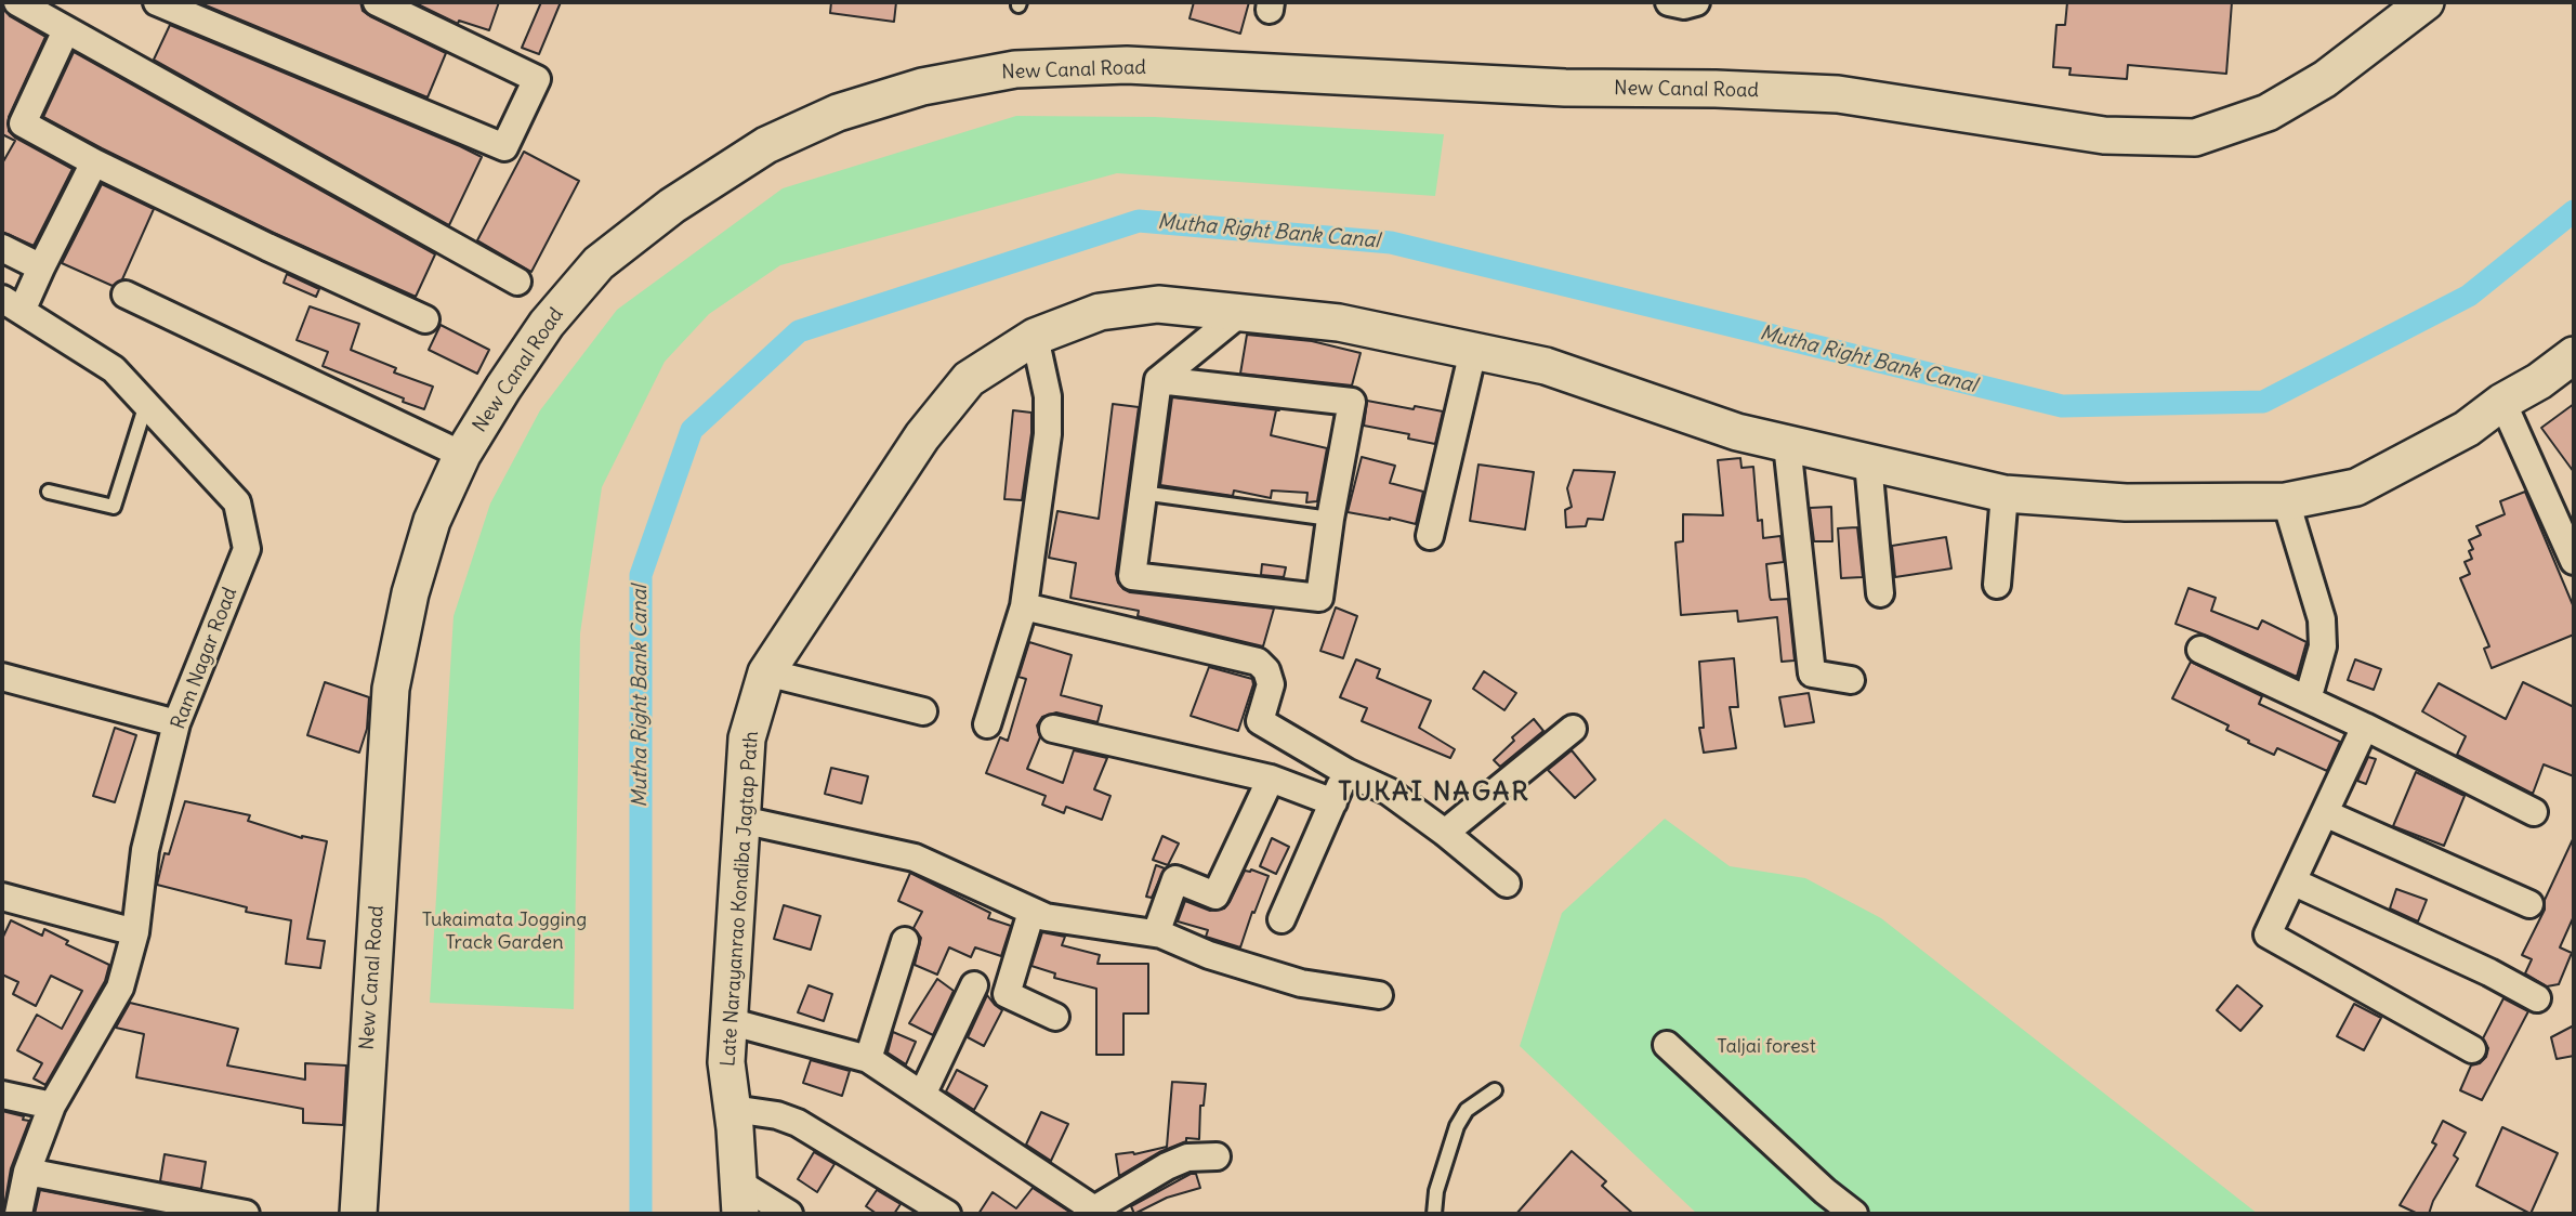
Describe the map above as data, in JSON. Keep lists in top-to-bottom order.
{
  "streets": {
    "street": ["New Canal Road", "Ram Nagar Road", "Late Narayanrao Kondiba Jagtap Path"]
  },
  "districts": ["TUKAI NAGAR"],
  "water": ["Mutha Right Bank Canal"],
  "parks": ["Tukaimata Jogging Track Garden", "Taljai forest"]
}
